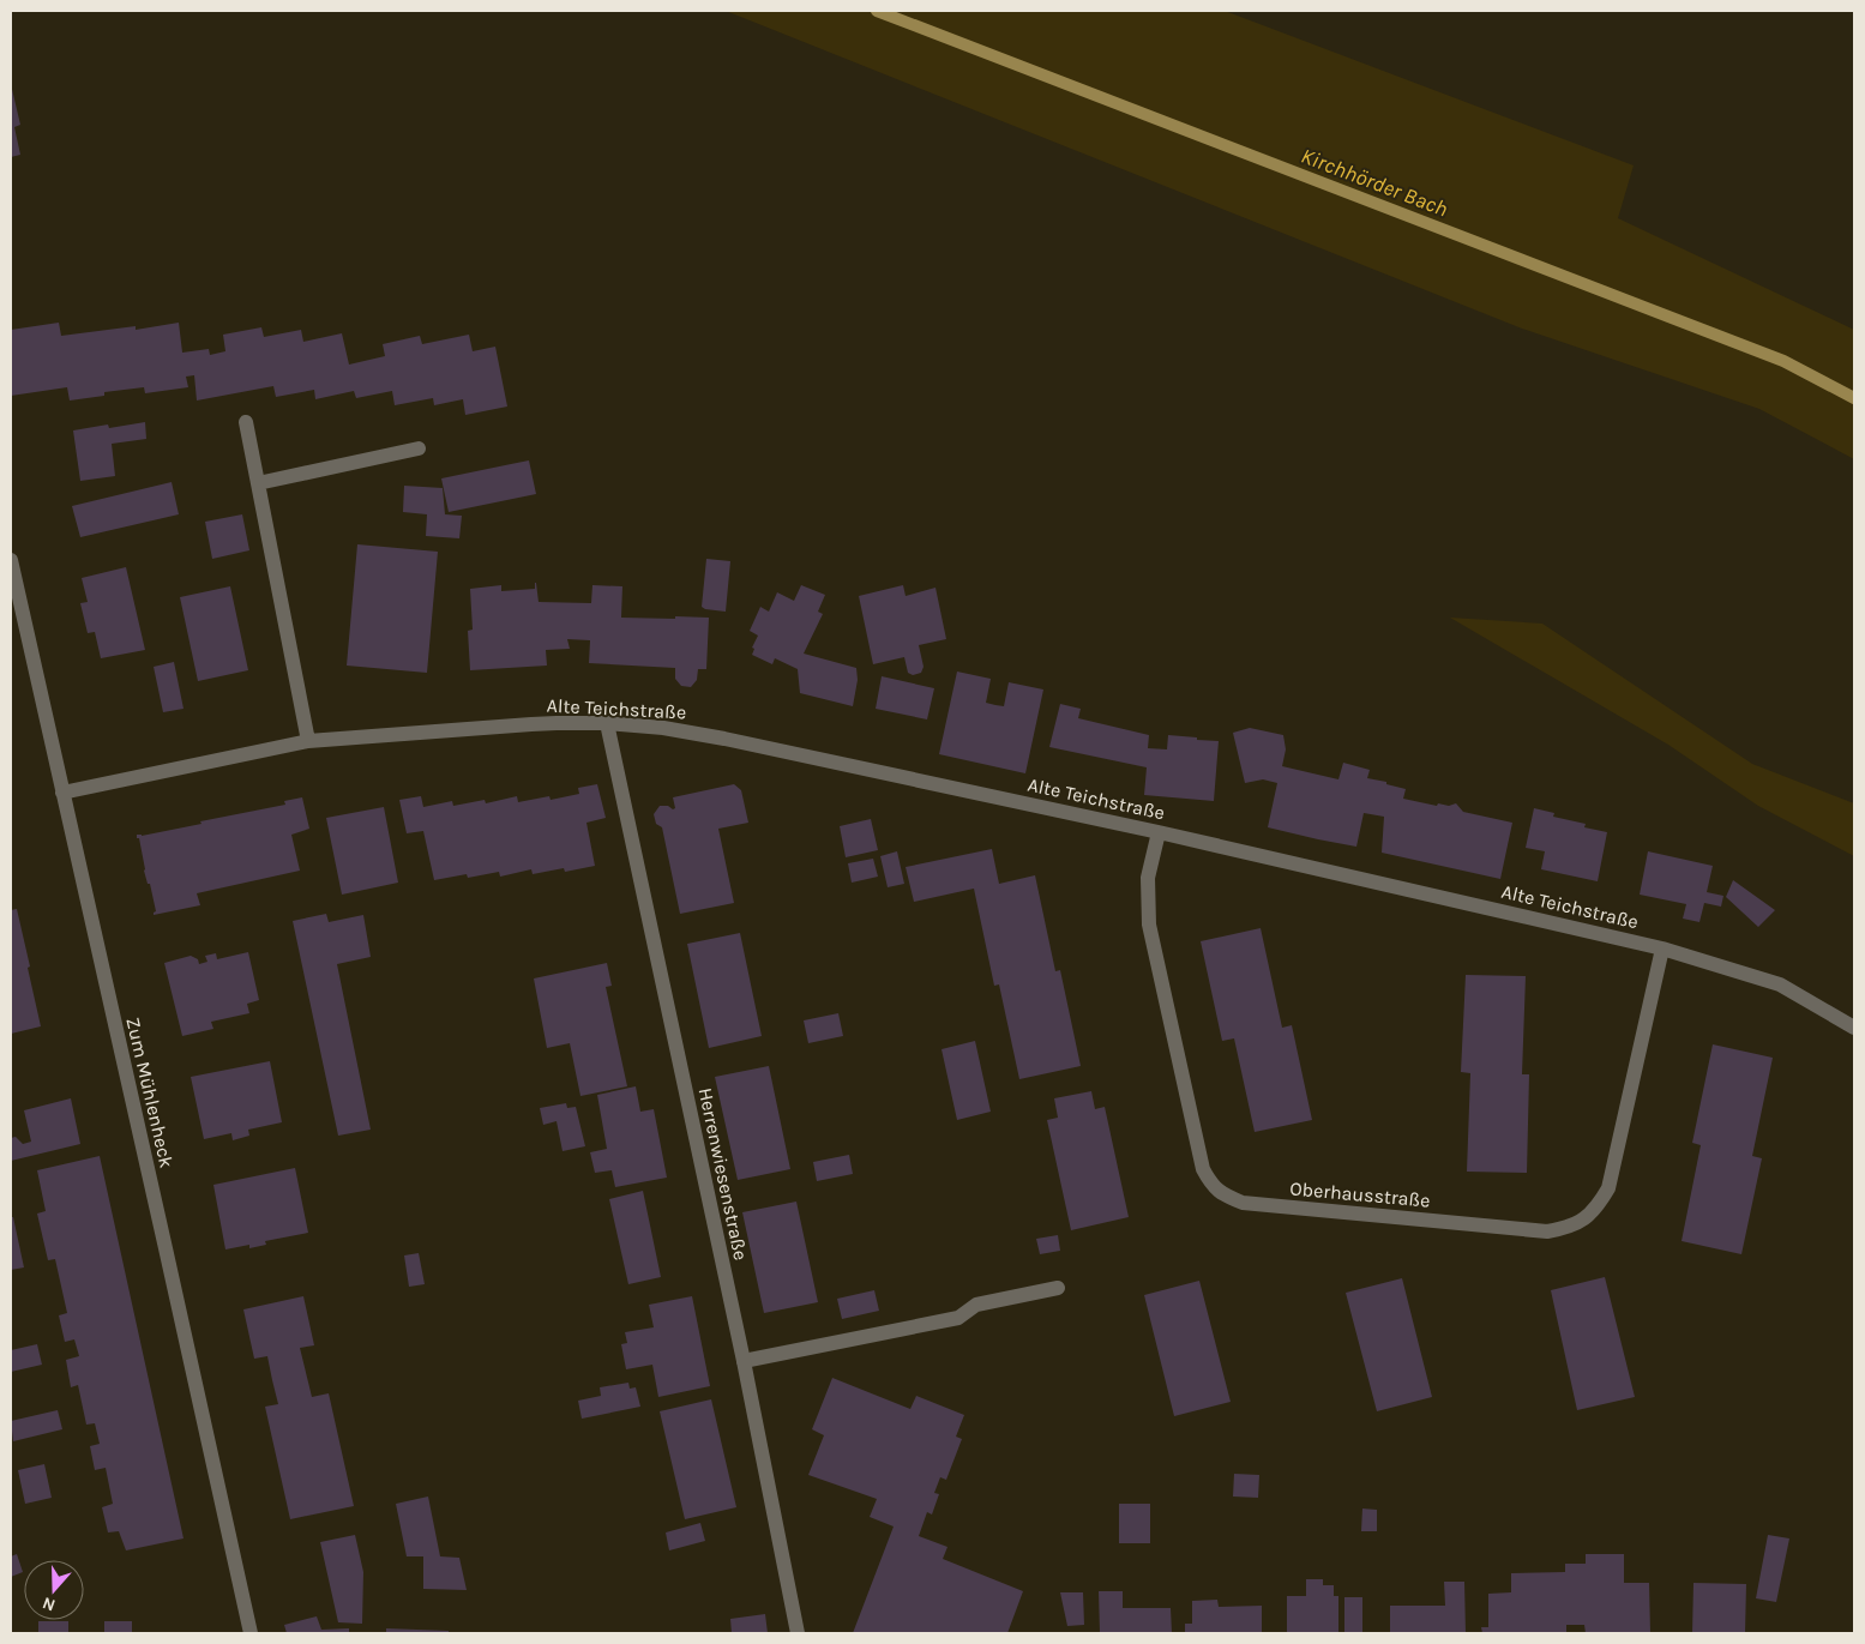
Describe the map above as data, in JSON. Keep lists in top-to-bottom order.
{
  "streets": {
    "street": [
      "Alte Teichstraße",
      "Zum Mühlenheck",
      "Herrenwiesenstraße",
      "Oberhausstraße"
    ]
  },
  "crossings": [
    ["Alte Teichstraße", "Zum Mühlenheck"],
    ["Alte Teichstraße", "Herrenwiesenstraße"],
    ["Alte Teichstraße", "Oberhausstraße"]
  ],
  "water": ["Kirchhörder Bach"],
  "north": "bottom"
}
